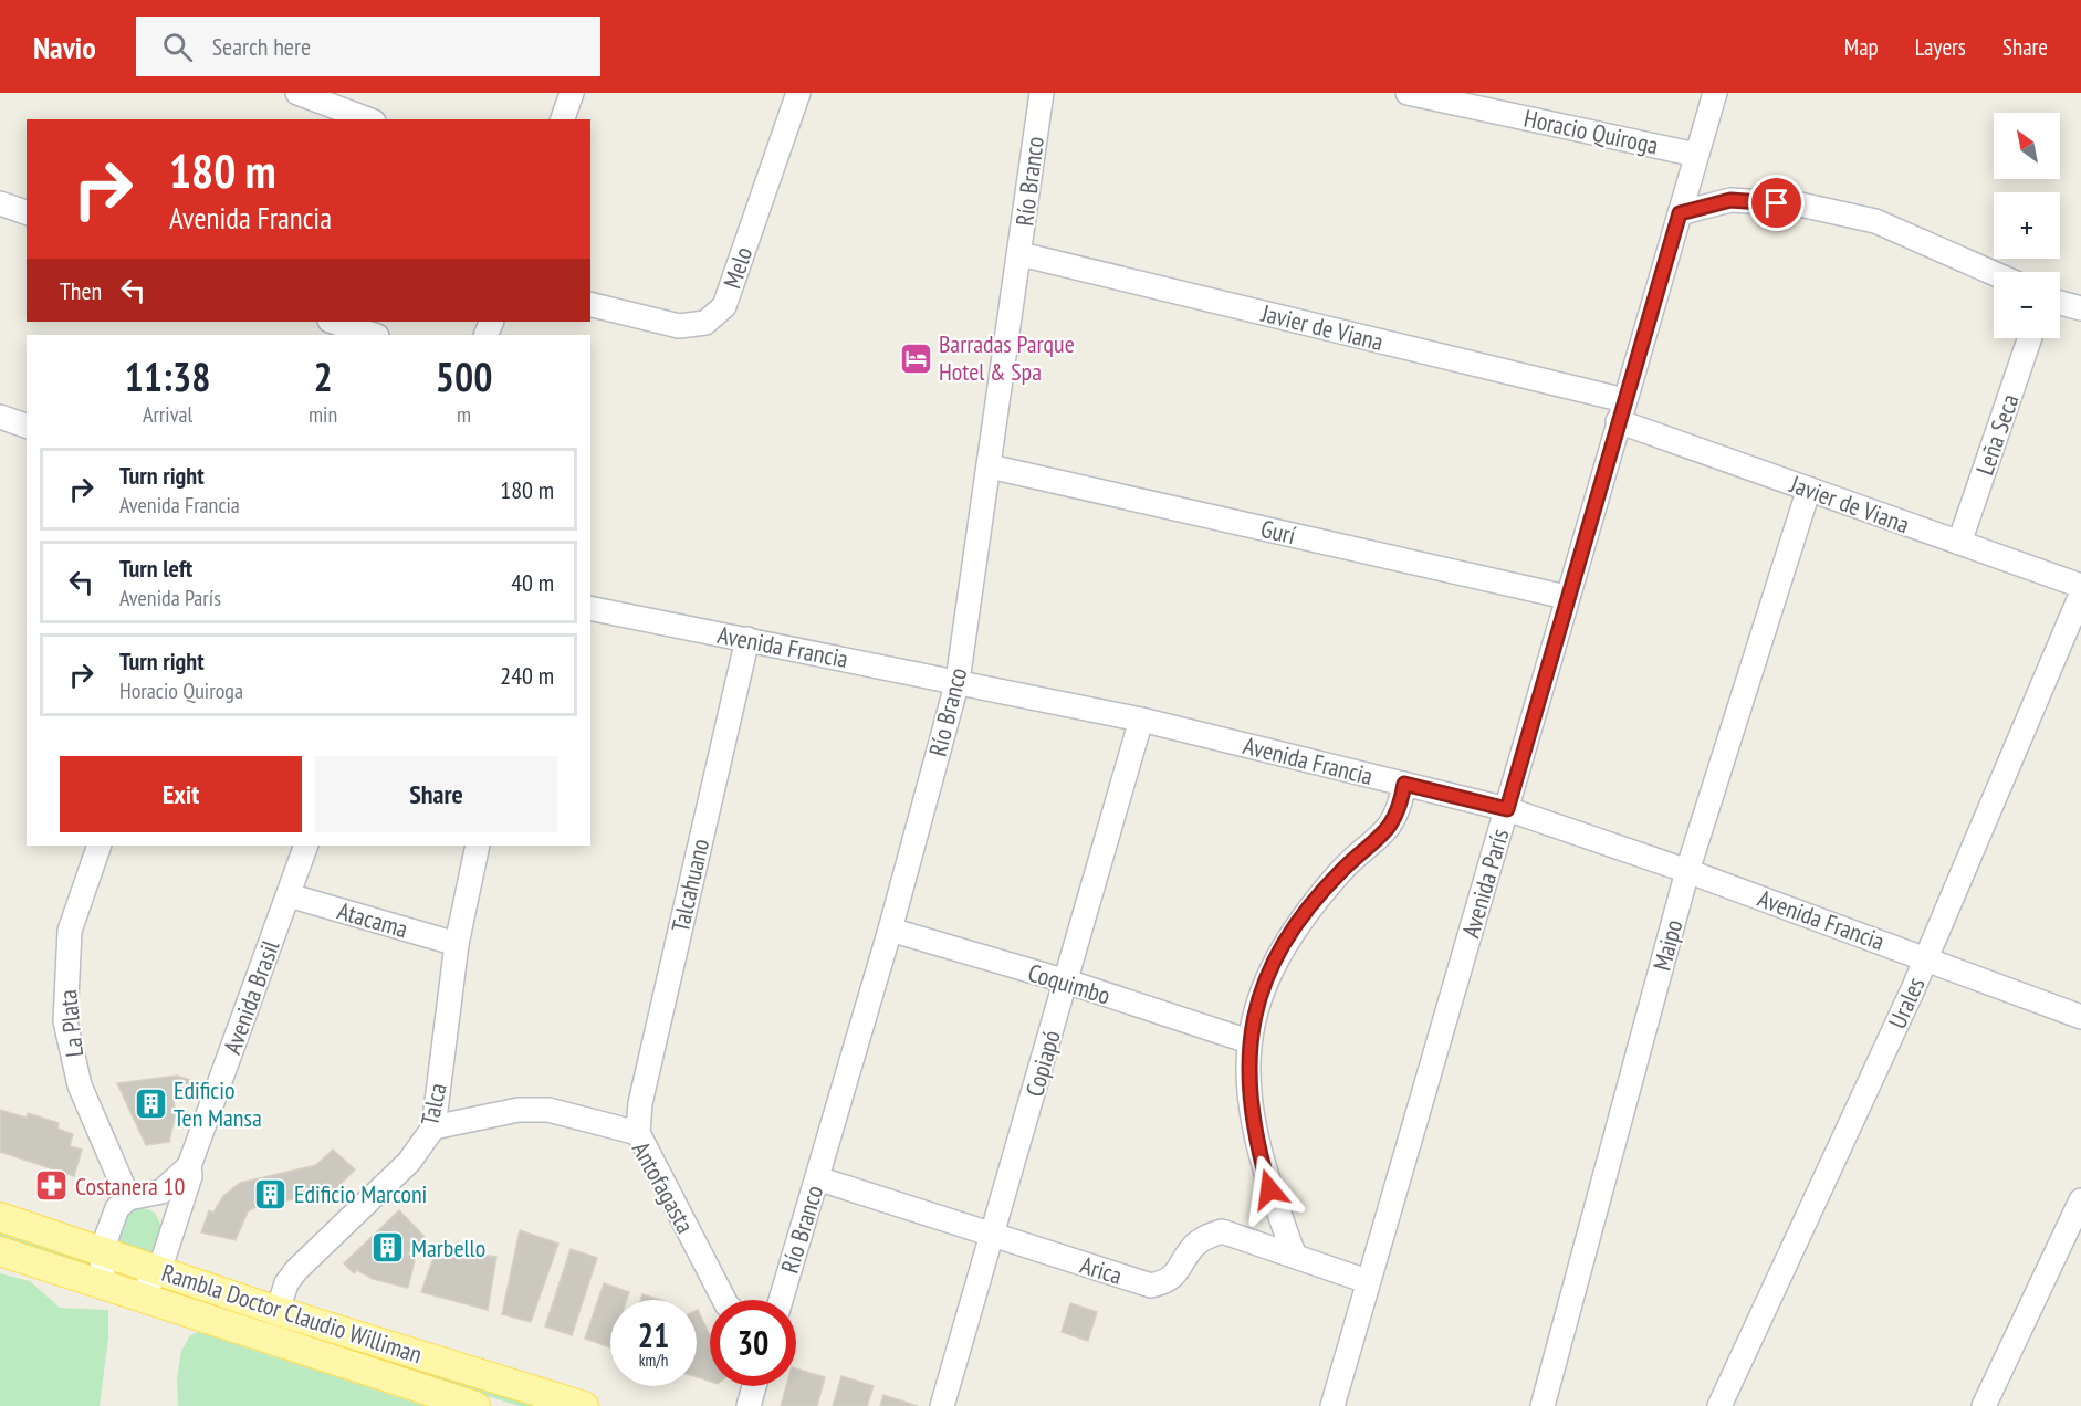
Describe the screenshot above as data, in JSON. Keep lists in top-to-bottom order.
{
  "streets": {
    "main road": ["Rambla Doctor Claudio Williman"],
    "street": [
      "Horacio Quiroga",
      "Río Branco",
      "Melo",
      "Javier de Viana",
      "Leña Seca",
      "Gurí",
      "Avenida Francia",
      "Avenida París",
      "Talcahuano",
      "Atacama",
      "Maipo",
      "Coquimbo",
      "Avenida Brasil",
      "Urales",
      "La Plata",
      "Copiapó",
      "Talca",
      "Antofagasta",
      "Arica"
    ]
  },
  "crossings": [
    ["Horacio Quiroga", "Avenida París"],
    ["Río Branco", "Javier de Viana"],
    ["Río Branco", "Gurí"],
    ["Río Branco", "Avenida Francia"],
    ["Río Branco", "Coquimbo"],
    ["Río Branco", "Arica"],
    ["Javier de Viana", "Leña Seca"],
    ["Javier de Viana", "Avenida París"],
    ["Javier de Viana", "Maipo"],
    ["Gurí", "Avenida París"],
    ["Avenida Francia", "Avenida París"],
    ["Avenida Francia", "Talcahuano"],
    ["Avenida Francia", "Maipo"],
    ["Avenida Francia", "Urales"],
    ["Avenida Francia", "Copiapó"],
    ["Avenida París", "Arica"],
    ["Talcahuano", "Antofagasta"],
    ["Atacama", "Avenida Brasil"],
    ["Atacama", "Talca"],
    ["Coquimbo", "Copiapó"],
    ["Avenida Brasil", "Rambla Doctor Claudio Williman"],
    ["Copiapó", "Arica"],
    ["Talca", "Antofagasta"],
    ["Talca", "Rambla Doctor Claudio Williman"]
  ],
  "places": {
    "hotel": ["Barradas Parque Hotel & Spa"],
    "building": ["Edificio Ten Mansa", "Edificio Marconi", "Marbello"],
    "pharmacy": ["Costanera 10"]
  },
  "north": "top left",
  "page": {
    "header": "Navio",
    "search": "Search here",
    "nav": ["Map", "Layers", "Share"],
    "map_buttons": ["+", "−"],
    "turn": ["180 m", "Avenida Francia"],
    "then": "Then",
    "eta": [
      "11:38",
      "Arrival",
      "2",
      "min",
      "500",
      "m"
    ],
    "list": [
      {
        "name": "Turn right",
        "note": "Avenida Francia",
        "value": "180 m"
      },
      {
        "name": "Turn left",
        "note": "Avenida París",
        "value": "40 m"
      },
      {
        "name": "Turn right",
        "note": "Horacio Quiroga",
        "value": "240 m"
      }
    ],
    "buttons": ["Exit", "Share"],
    "speed": "21 km/h",
    "limit": "30"
  }
}
